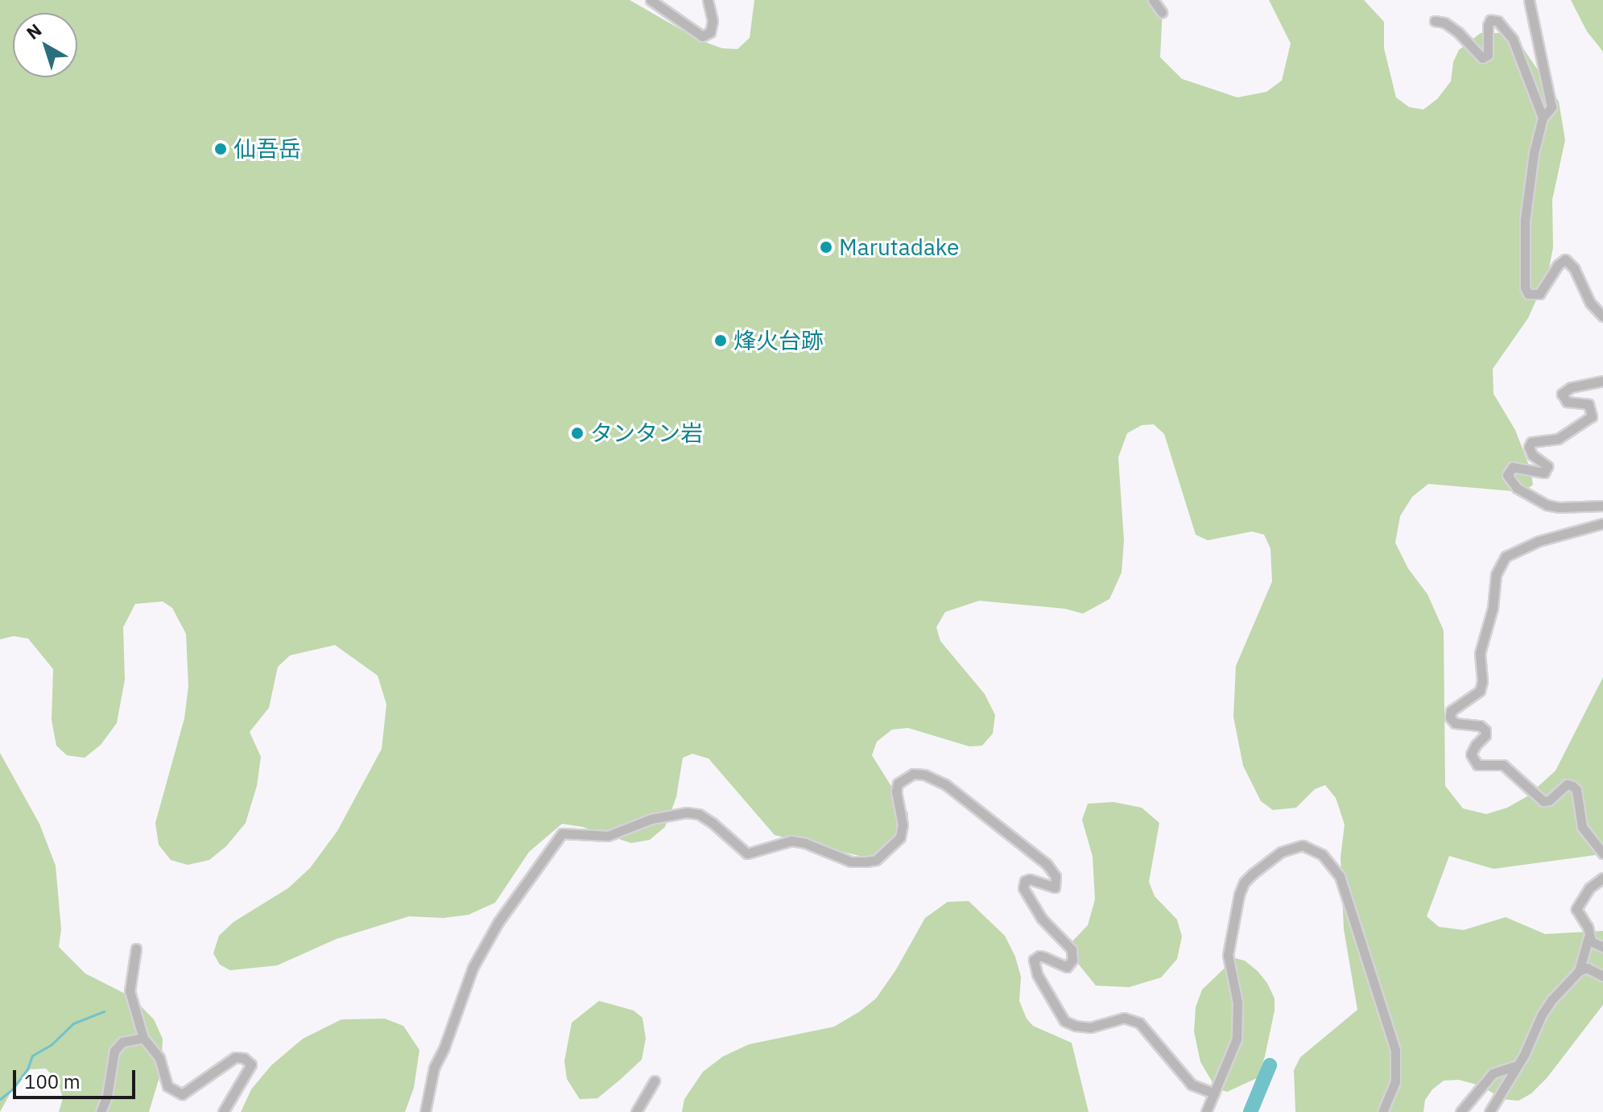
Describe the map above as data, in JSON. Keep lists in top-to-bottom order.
{
  "places": [
    "仙吾岳",
    "Marutadake",
    "烽火台跡",
    "タンタン岩"
  ],
  "scale_bar": "100 m",
  "north": "top left"
}
